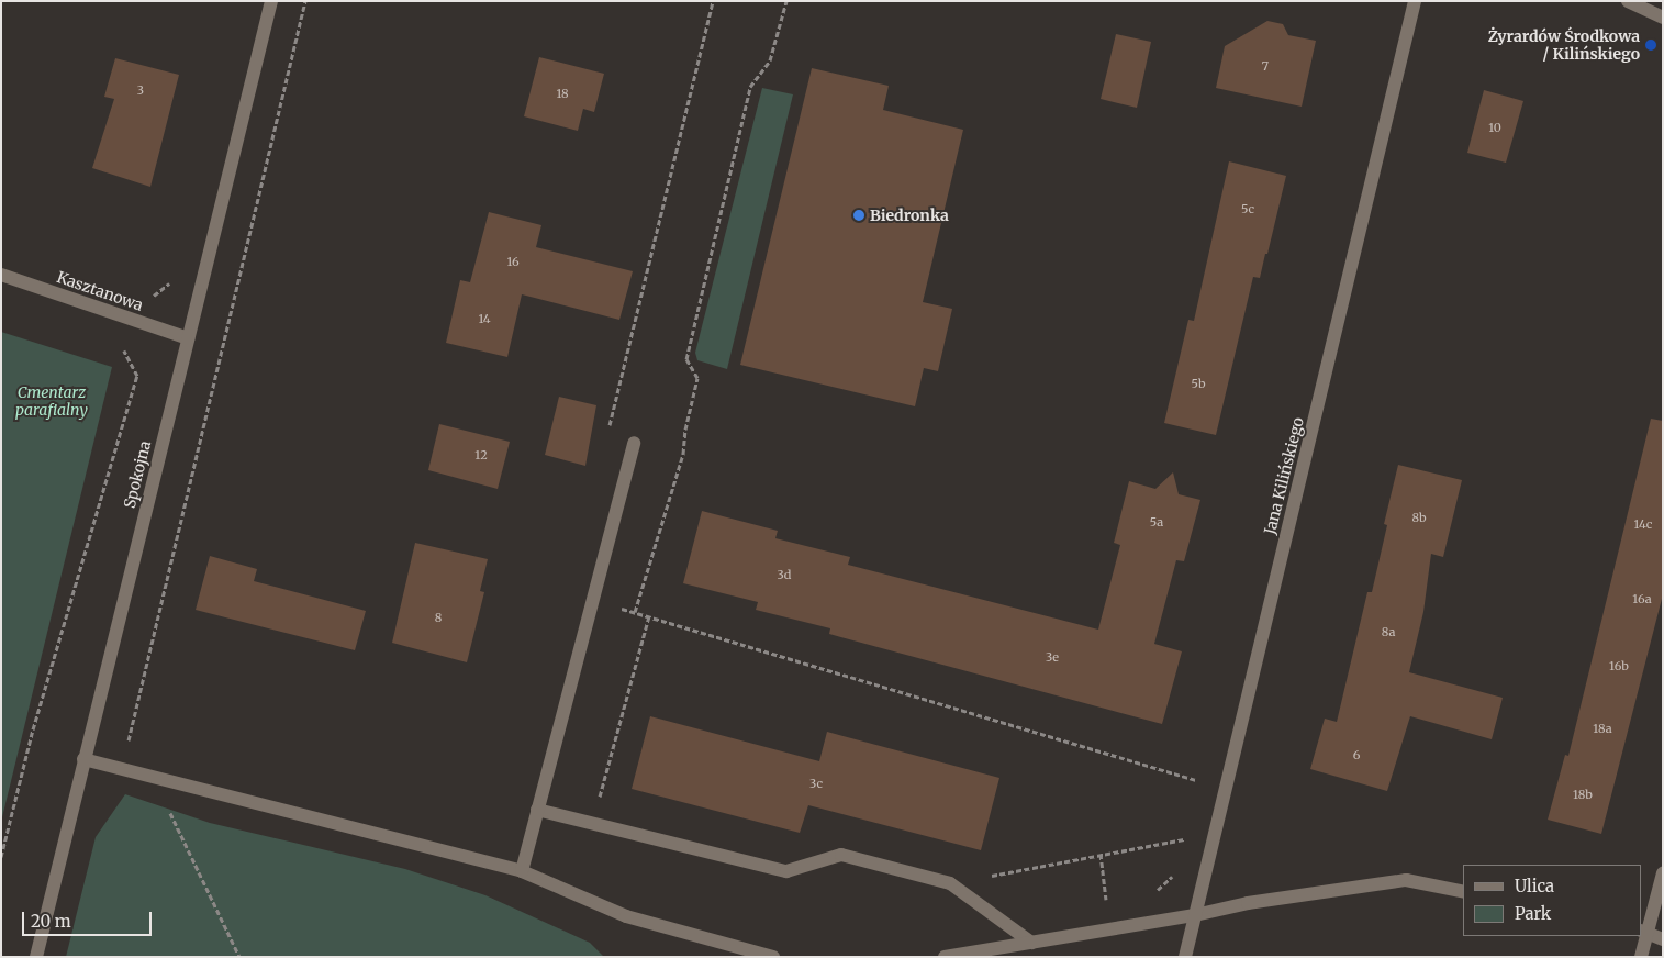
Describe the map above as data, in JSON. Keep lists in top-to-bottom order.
{
  "streets": {
    "street": ["Kasztanowa", "Spokojna", "Jana Kilińskiego"]
  },
  "crossings": [
    ["Kasztanowa", "Spokojna"]
  ],
  "parks": ["Cmentarz parafialny"],
  "places": ["Żyrardów Środkowa / Kilińskiego", "Biedronka"],
  "house_numbers": [
    "7",
    "3",
    "18",
    "10",
    "5c",
    "16",
    "14",
    "5b",
    "12",
    "8b",
    "5a",
    "14c",
    "3d",
    "16a",
    "8",
    "8a",
    "3e",
    "16b",
    "18a",
    "6",
    "3c",
    "18b"
  ],
  "legend": ["Ulica", "Park"],
  "scale_bar": "20 m"
}
